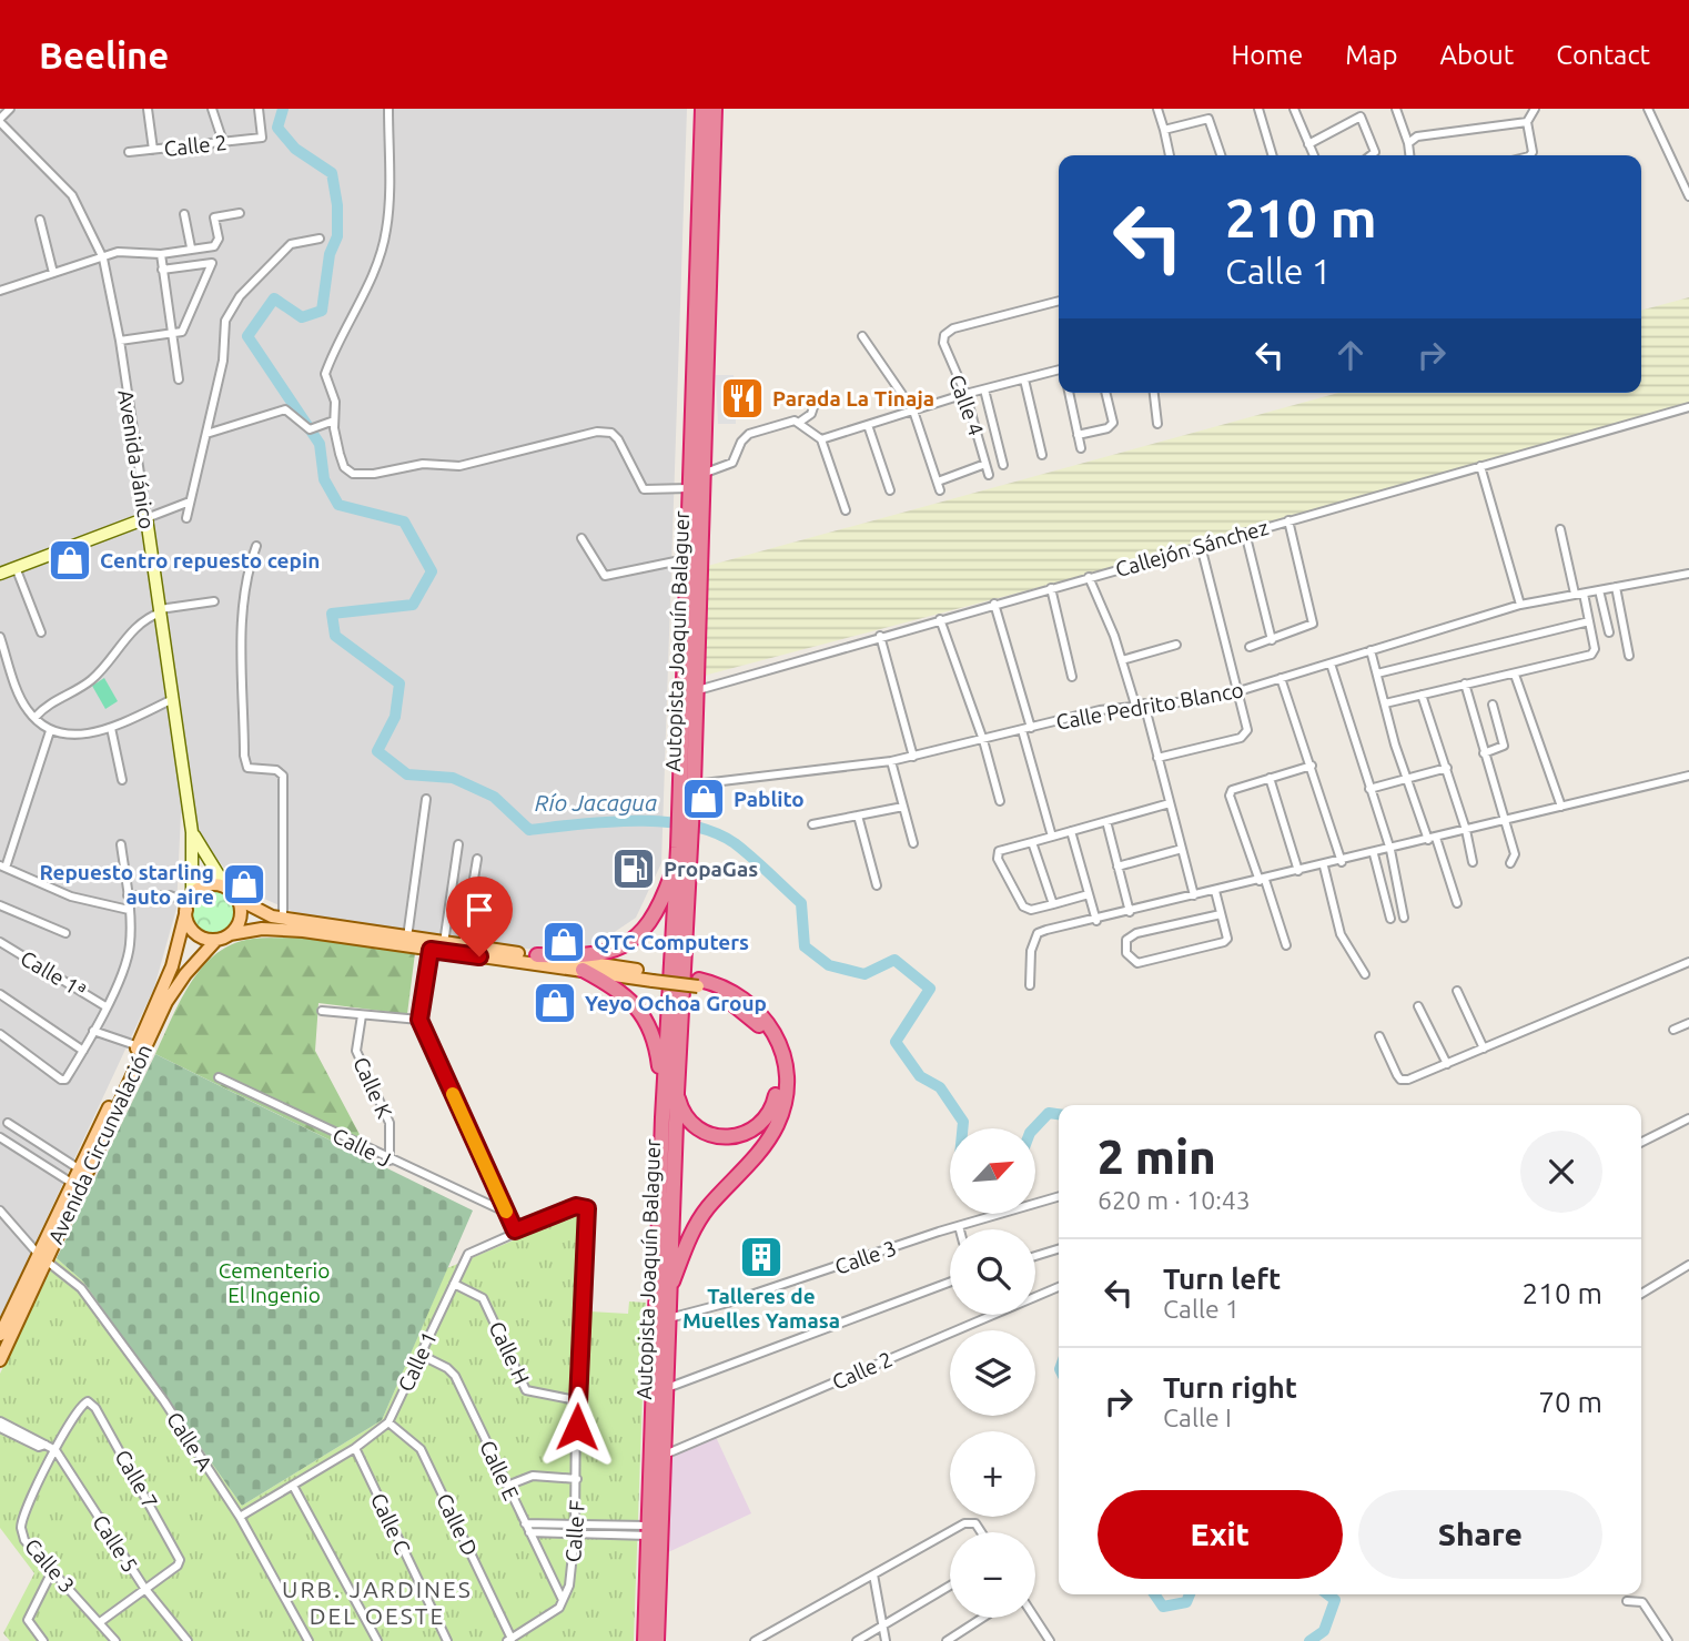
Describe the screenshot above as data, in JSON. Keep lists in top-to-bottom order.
{
  "streets": {
    "highway": ["Autopista Joaquín Balaguer"],
    "main road": ["Avenida Jánico", "Avenida Circunvalación"],
    "street": [
      "Calle 2",
      "Calle 4",
      "Callejón Sánchez",
      "Calle Pedrito Blanco",
      "Calle 1ª",
      "Calle K",
      "Calle J",
      "Calle 3",
      "Calle H",
      "Calle 1",
      "Calle A",
      "Calle E",
      "Calle 7",
      "Calle C",
      "Calle D",
      "Calle F",
      "Calle 5"
    ]
  },
  "crossings": [
    ["Calle 2", "Autopista Joaquín Balaguer"],
    ["Avenida Jánico", "Avenida Circunvalación"],
    ["Callejón Sánchez", "Autopista Joaquín Balaguer"],
    ["Autopista Joaquín Balaguer", "Calle Pedrito Blanco"],
    ["Autopista Joaquín Balaguer", "Calle 3"],
    ["Calle K", "Calle J"],
    ["Avenida Circunvalación", "Calle A"],
    ["Calle 3", "Calle 7"],
    ["Calle 3", "Calle 5"],
    ["Calle H", "Calle 1"],
    ["Calle H", "Calle F"],
    ["Calle 1", "Calle A"],
    ["Calle 1", "Calle E"],
    ["Calle 1", "Calle C"],
    ["Calle 1", "Calle D"],
    ["Calle 1", "Calle F"],
    ["Calle E", "Calle F"],
    ["Calle 7", "Calle 5"]
  ],
  "districts": ["URB. JARDINES DEL OESTE"],
  "water": ["Río Jacagua"],
  "parks": ["Cementerio El Ingenio"],
  "places": {
    "restaurant": ["Parada La Tinaja"],
    "shop": [
      "Centro repuesto cepin",
      "Pablito",
      "Repuesto starling auto aire",
      "QTC Computers",
      "Yeyo Ochoa Group"
    ],
    "fuel station": ["PropaGas"],
    "building": ["Talleres de Muelles Yamasa"]
  },
  "north": "top right",
  "page": {
    "header": "Beeline",
    "nav": [
      "Home",
      "Map",
      "About",
      "Contact"
    ],
    "turn": ["210 m", "Calle 1"],
    "heading": ["2 min", "620 m · 10:43"],
    "map_buttons": ["+", "−"],
    "list": [
      {
        "name": "Turn left",
        "note": "Calle 1",
        "value": "210 m"
      },
      {
        "name": "Turn right",
        "note": "Calle I",
        "value": "70 m"
      }
    ],
    "buttons": ["Exit", "Share"]
  }
}
